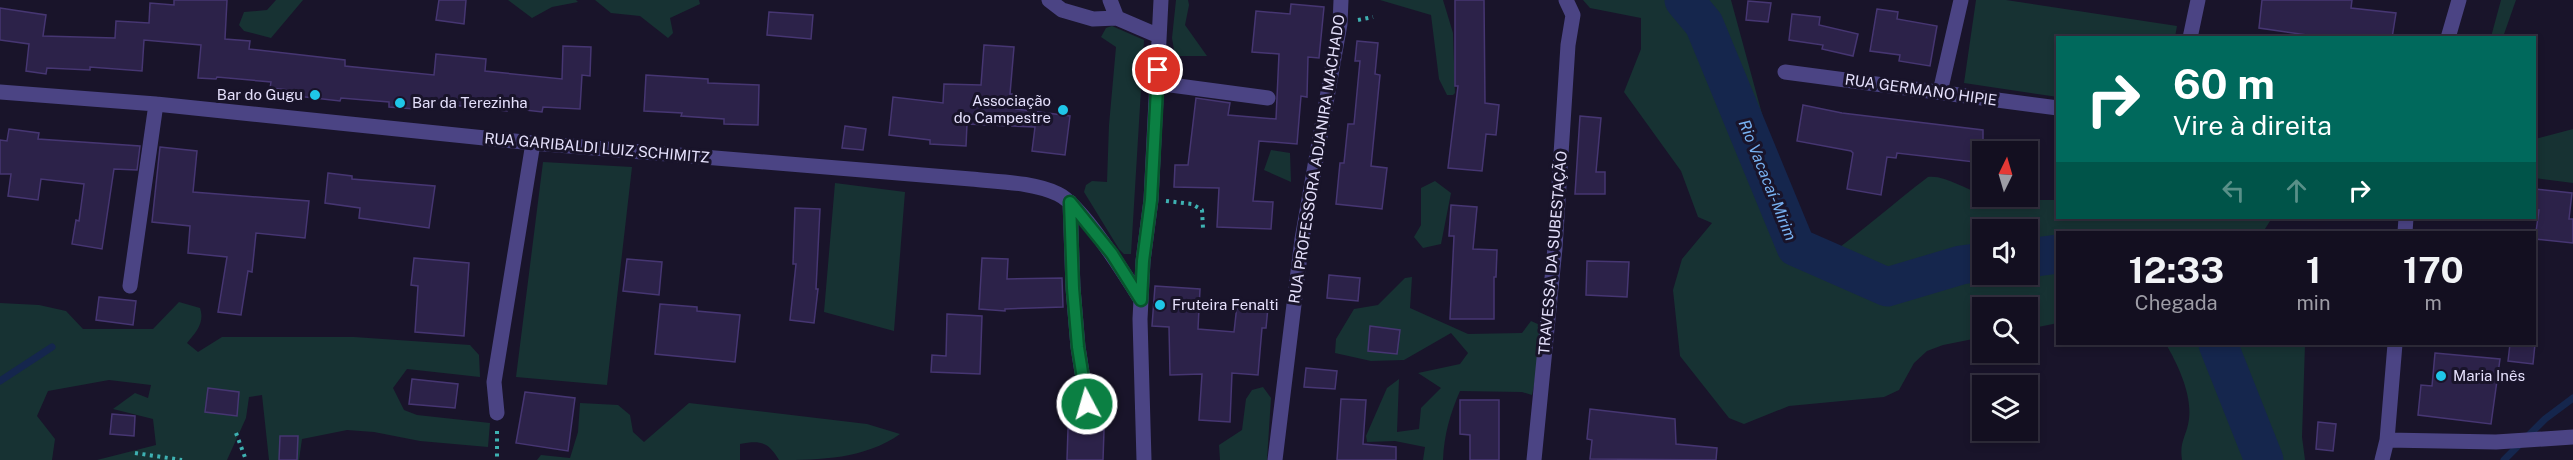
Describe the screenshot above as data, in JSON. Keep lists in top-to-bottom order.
{
  "streets": {
    "street": [
      "RUA GERMANO HIPIE",
      "RUA GARIBALDI LUIZ SCHIMITZ",
      "RUA PROFESSORA ADJANIRA MACHADO",
      "TRAVESSA DA SUBESTAÇÃO"
    ]
  },
  "water": ["Rio Vacacaí-Mirim"],
  "places": [
    "Bar do Gugu",
    "Bar da Terezinha",
    "Associação do Campestre",
    "Fruteira Fenalti",
    "Maria Inês"
  ],
  "north": "top",
  "page": {
    "turn": ["60 m", "Vire à direita"],
    "eta": [
      "12:33",
      "Chegada",
      "1",
      "min",
      "170",
      "m"
    ]
  }
}
